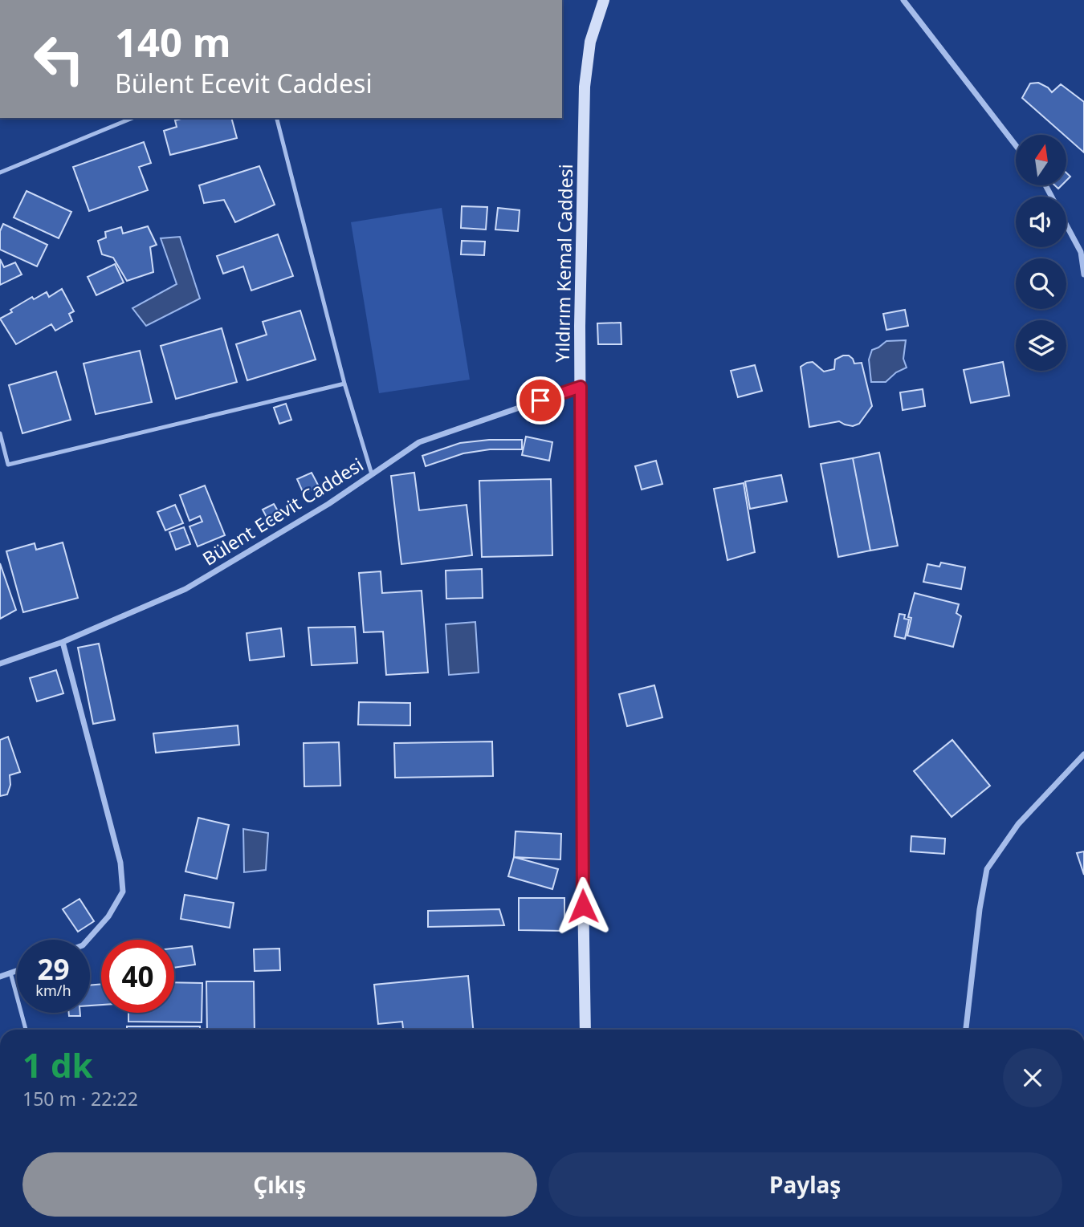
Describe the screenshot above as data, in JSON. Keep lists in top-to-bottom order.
{
  "streets": {
    "street": ["Yıldırım Kemal Caddesi", "Bülent Ecevit Caddesi"]
  },
  "crossings": [
    ["Yıldırım Kemal Caddesi", "Bülent Ecevit Caddesi"]
  ],
  "north": "top",
  "page": {
    "turn": ["140 m", "Bülent Ecevit Caddesi"],
    "speed": "29 km/h",
    "limit": "40",
    "heading": ["1 dk", "150 m · 22:22"],
    "buttons": ["Çıkış", "Paylaş"]
  }
}
